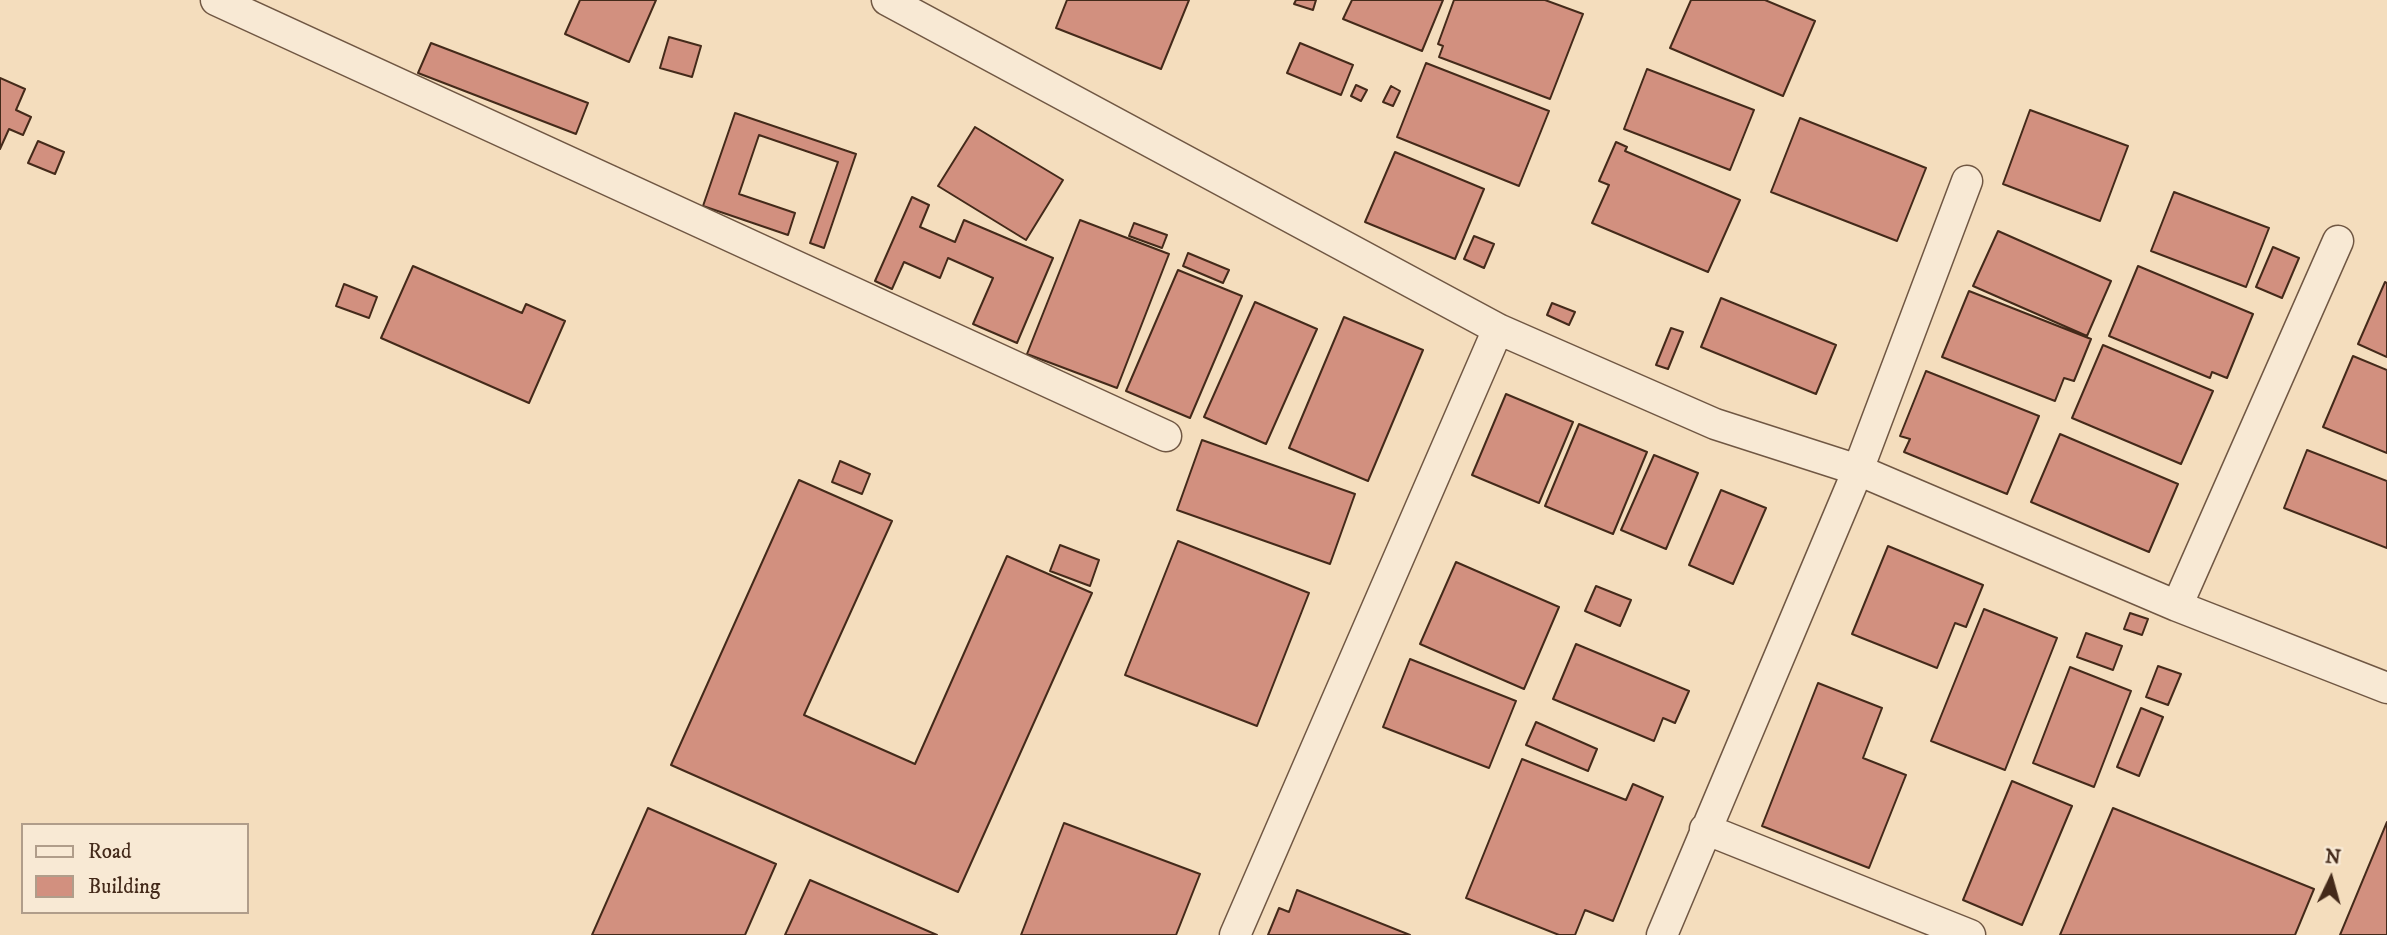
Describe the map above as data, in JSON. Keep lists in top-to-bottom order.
{
  "legend": ["Road", "Building"],
  "north": "top"
}
